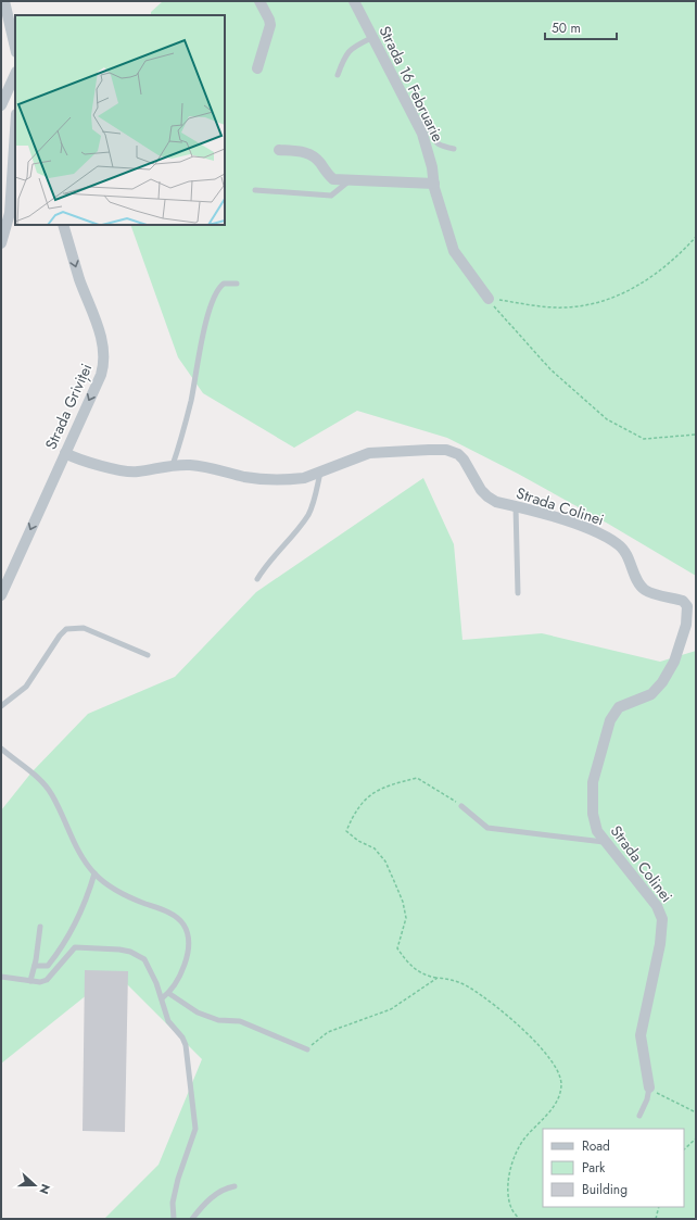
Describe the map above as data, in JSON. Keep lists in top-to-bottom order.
{
  "streets": {
    "street": ["Strada 16 Februarie", "Strada Griviței", "Strada Colinei"]
  },
  "crossings": [
    ["Strada Griviței", "Strada Colinei"]
  ],
  "one_way": ["Strada Griviței"],
  "legend": ["Road", "Park", "Building"],
  "scale_bar": "50 m",
  "north": "right"
}
